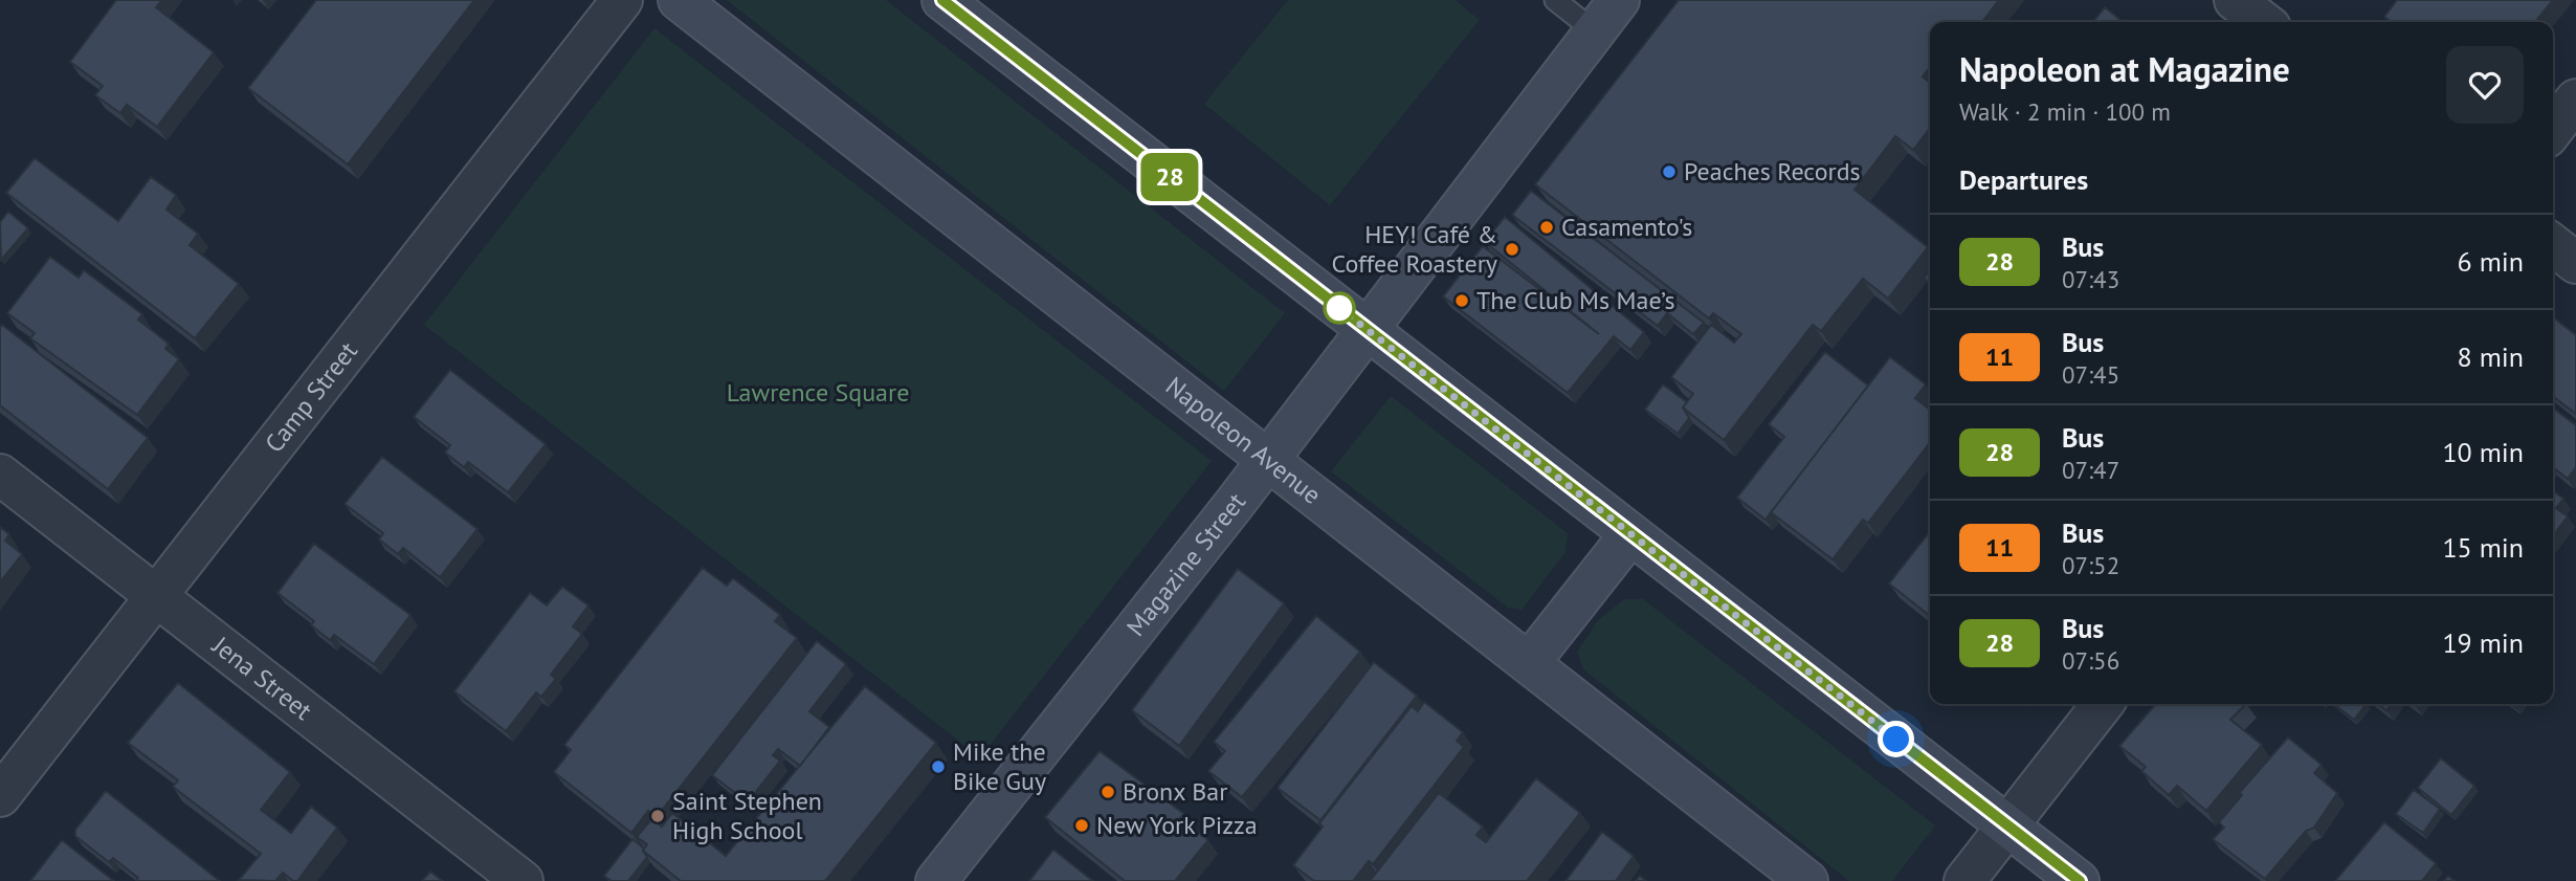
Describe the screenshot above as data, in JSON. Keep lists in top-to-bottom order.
{
  "streets": {
    "street": [
      "Camp Street",
      "Napoleon Avenue",
      "Magazine Street",
      "Jena Street"
    ]
  },
  "crossings": [
    ["Camp Street", "Jena Street"],
    ["Napoleon Avenue", "Magazine Street"]
  ],
  "parks": ["Lawrence Square"],
  "places": [
    "Peaches Records",
    "Casamento's",
    "HEY! Café & Coffee Roastery",
    "The Club Ms Mae’s",
    "Mike the Bike Guy",
    "Bronx Bar",
    "Saint Stephen High School",
    "New York Pizza"
  ],
  "lines": ["bus line 28"],
  "page": {
    "on_map": "28",
    "heading": [
      ["Napoleon at Magazine", "Walk · 2 min · 100 m"],
      "Departures"
    ],
    "list": [
      {
        "mark": "28",
        "name": "Bus",
        "note": "07:43",
        "value": "6 min"
      },
      {
        "mark": "11",
        "name": "Bus",
        "note": "07:45",
        "value": "8 min"
      },
      {
        "mark": "28",
        "name": "Bus",
        "note": "07:47",
        "value": "10 min"
      },
      {
        "mark": "11",
        "name": "Bus",
        "note": "07:52",
        "value": "15 min"
      },
      {
        "mark": "28",
        "name": "Bus",
        "note": "07:56",
        "value": "19 min"
      }
    ]
  }
}
